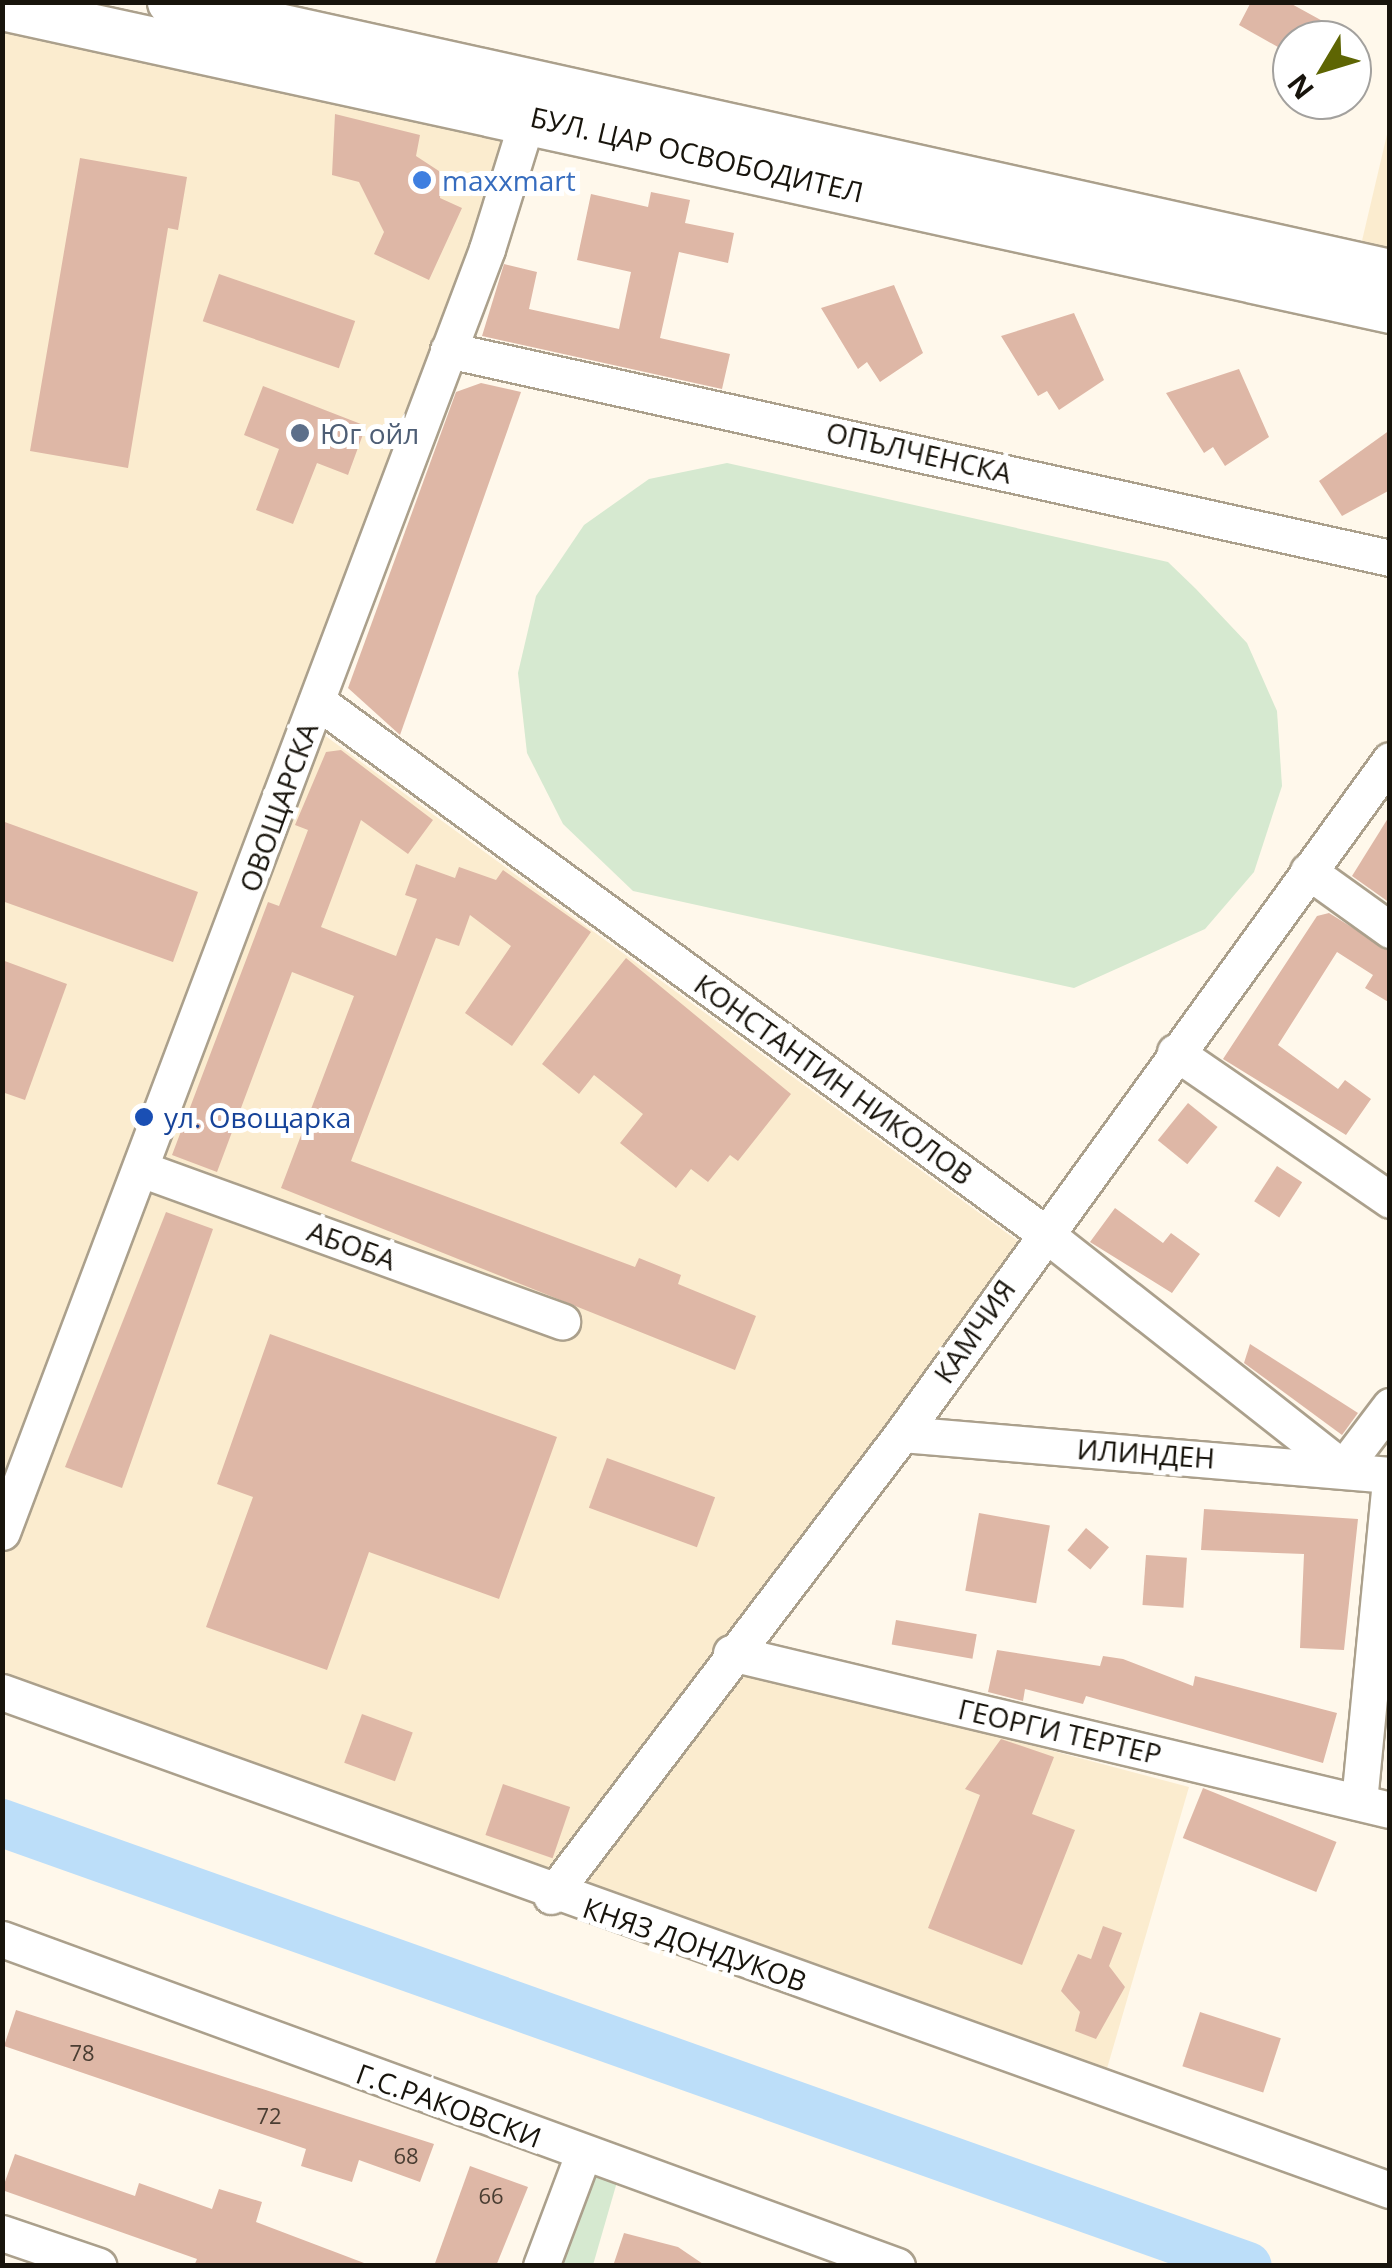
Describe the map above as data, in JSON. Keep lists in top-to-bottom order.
{
  "streets": {
    "main road": ["БУЛ. ЦАР ОСВОБОДИТЕЛ"],
    "street": [
      "ОПЪЛЧЕНСКА",
      "ОВОЩАРСКА",
      "КОНСТАНТИН НИКОЛОВ",
      "АБОБА",
      "КАМЧИЯ",
      "ИЛИНДЕН",
      "ГЕОРГИ ТЕРТЕР",
      "КНЯЗ ДОНДУКОВ",
      "Г.С.РАКОВСКИ"
    ]
  },
  "crossings": [
    ["БУЛ. ЦАР ОСВОБОДИТЕЛ", "ОВОЩАРСКА"],
    ["ОПЪЛЧЕНСКА", "ОВОЩАРСКА"],
    ["ОВОЩАРСКА", "КОНСТАНТИН НИКОЛОВ"],
    ["ОВОЩАРСКА", "АБОБА"],
    ["КОНСТАНТИН НИКОЛОВ", "КАМЧИЯ"],
    ["КОНСТАНТИН НИКОЛОВ", "ИЛИНДЕН"],
    ["КАМЧИЯ", "ИЛИНДЕН"],
    ["КАМЧИЯ", "ГЕОРГИ ТЕРТЕР"],
    ["КАМЧИЯ", "КНЯЗ ДОНДУКОВ"]
  ],
  "places": ["maxxmart", "Юг ойл", "ул. Овощарка"],
  "house_numbers": [
    "78",
    "72",
    "68",
    "66"
  ],
  "north": "bottom left"
}
